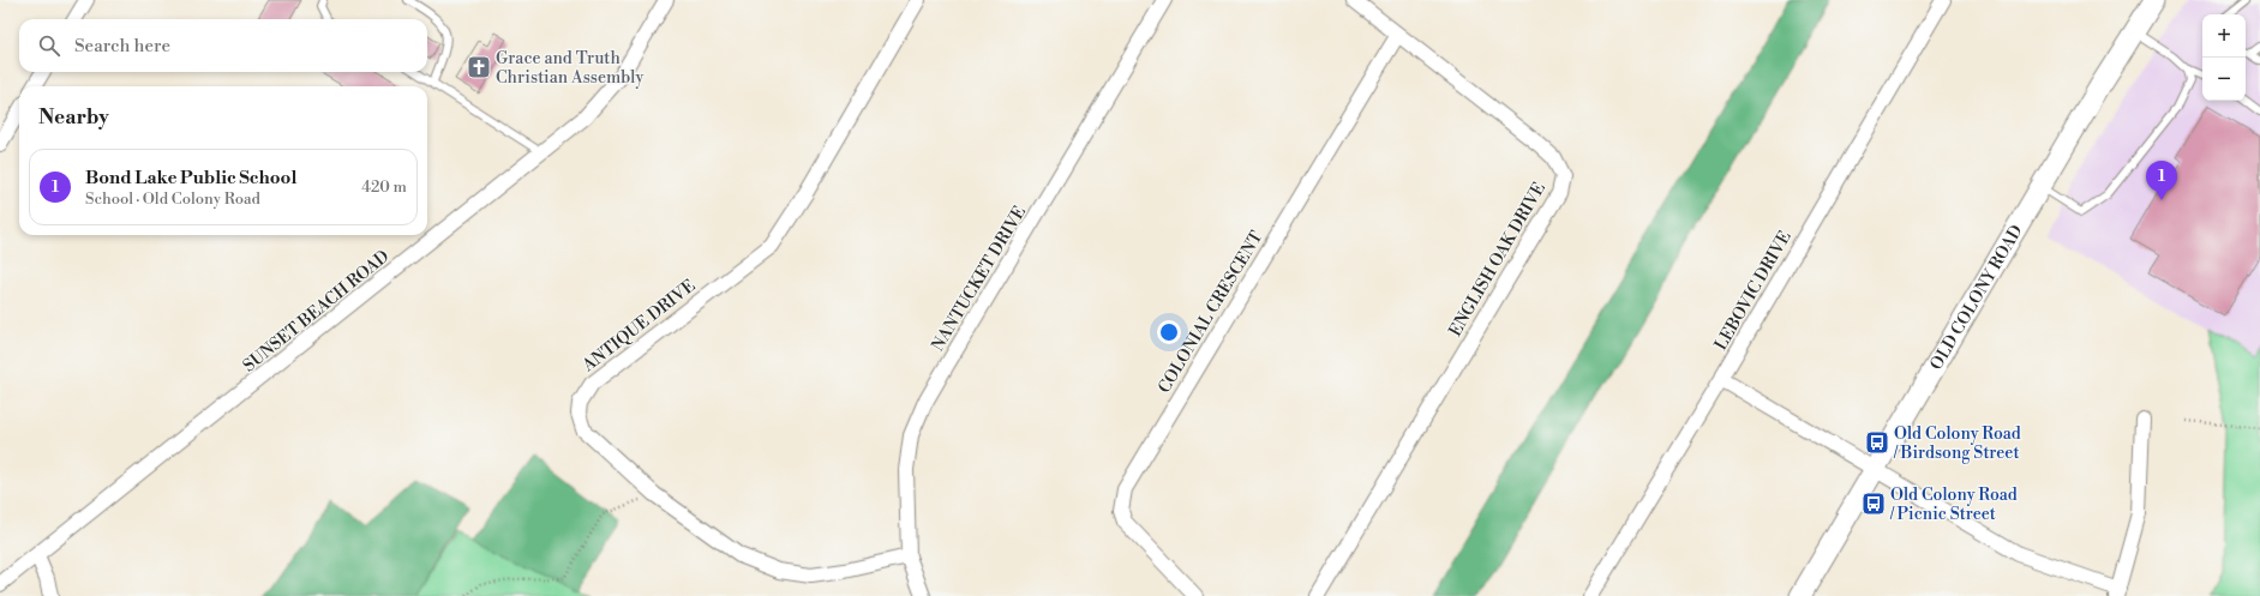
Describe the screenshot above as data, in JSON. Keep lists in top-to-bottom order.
{
  "streets": {
    "street": [
      "ENGLISH OAK DRIVE",
      "NANTUCKET DRIVE",
      "LEBOVIC DRIVE",
      "OLD COLONY ROAD",
      "SUNSET BEACH ROAD",
      "COLONIAL CRESCENT",
      "ANTIQUE DRIVE"
    ]
  },
  "crossings": [
    ["ENGLISH OAK DRIVE", "COLONIAL CRESCENT"],
    ["NANTUCKET DRIVE", "ANTIQUE DRIVE"]
  ],
  "places": {
    "church": ["Grace and Truth Christian Assembly"],
    "bus stop": ["Old Colony Road / Birdsong Street", "Old Colony Road / Picnic Street"]
  },
  "page": {
    "map_buttons": ["+", "−"],
    "search": "Search here",
    "heading": "Nearby",
    "list": [
      {
        "mark": "1",
        "name": "Bond Lake Public School",
        "note": "School · Old Colony Road",
        "value": "420 m"
      }
    ],
    "pins": "1"
  }
}
